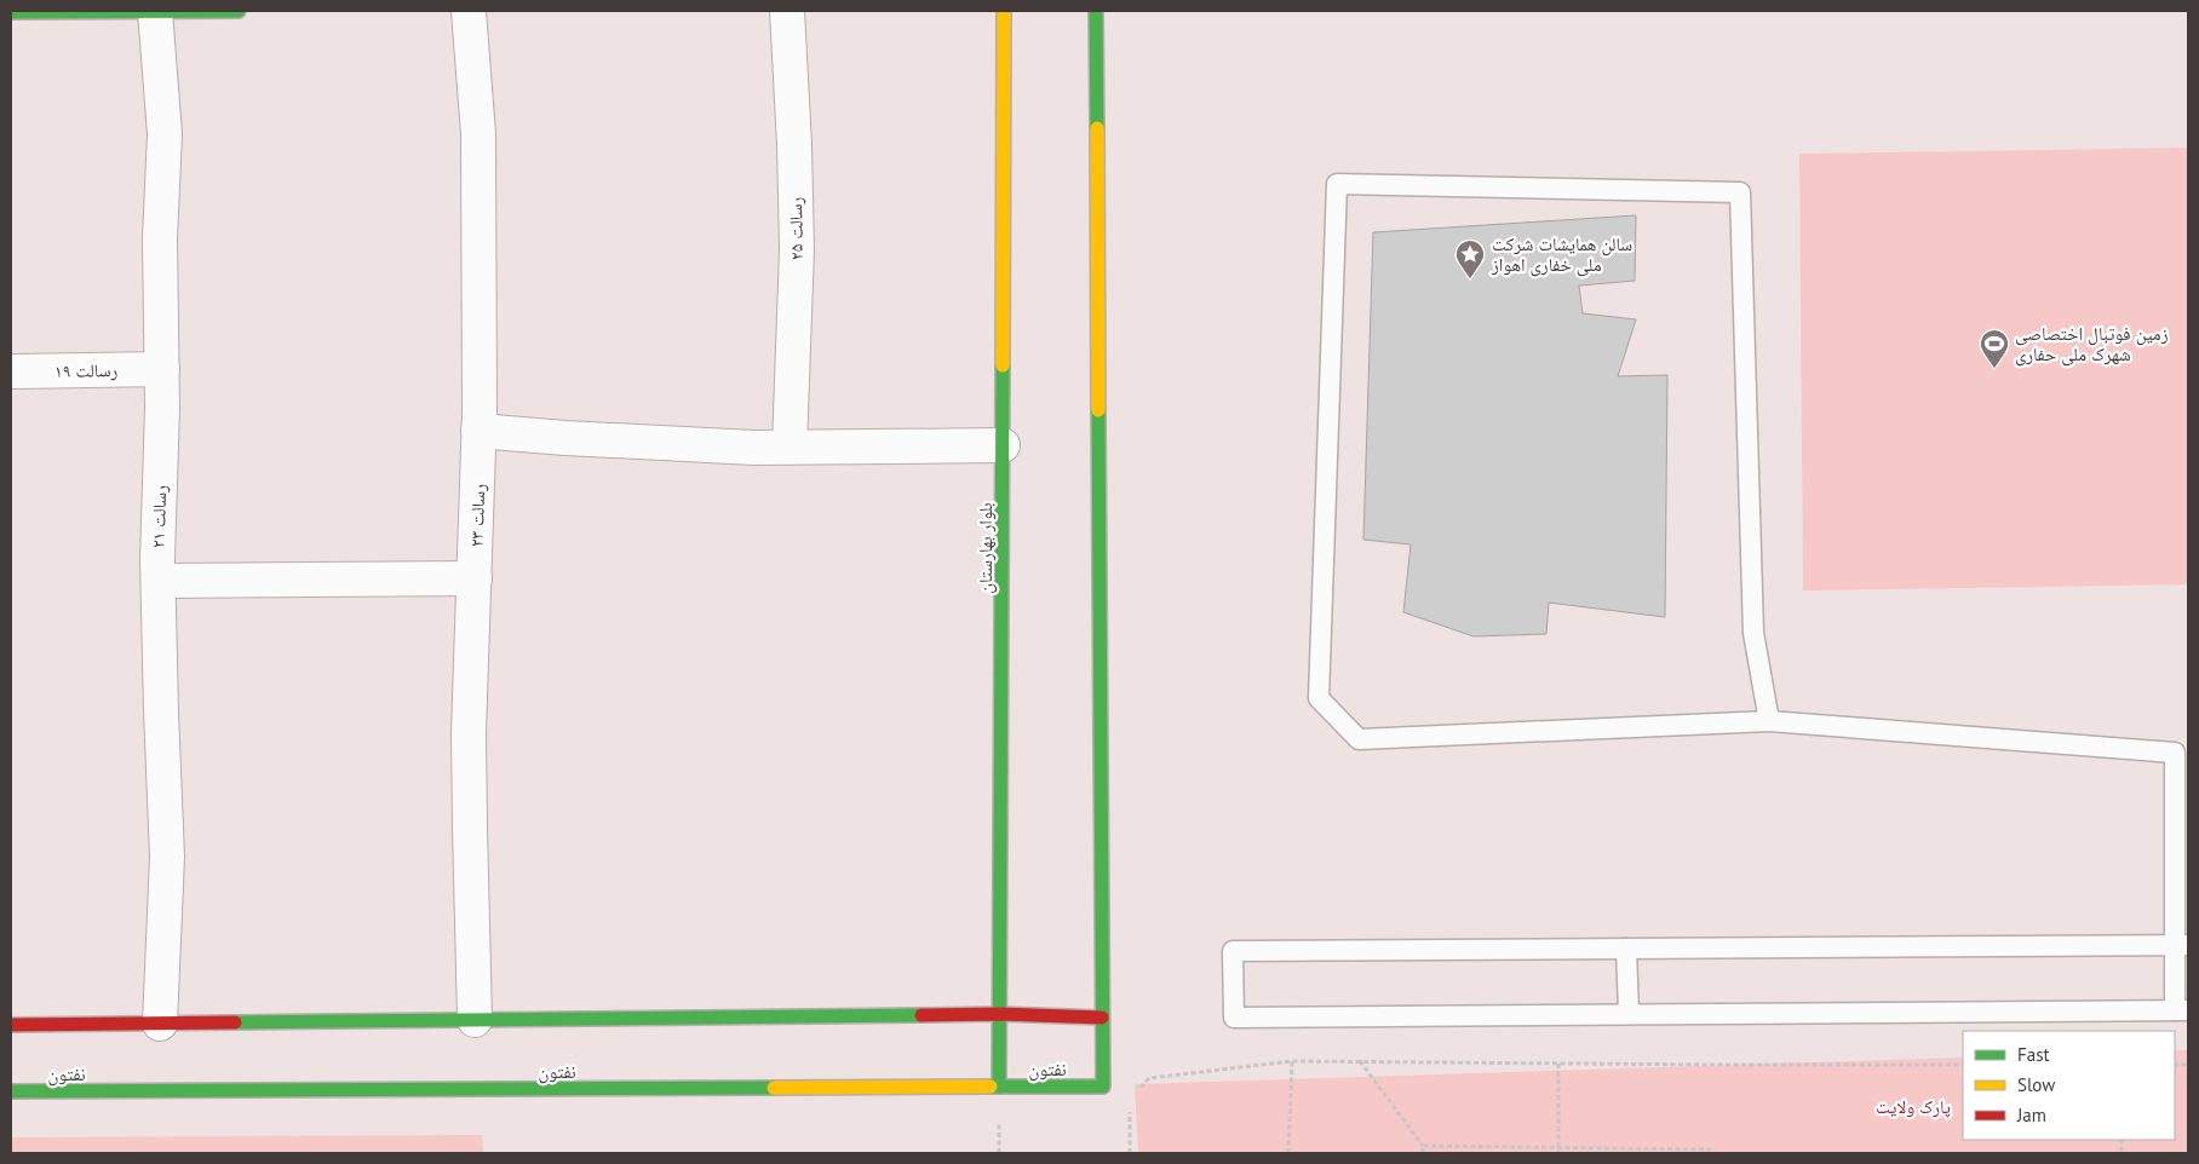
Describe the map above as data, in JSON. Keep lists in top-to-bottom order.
{
  "streets": {
    "street": [
      "رسالت ۲۵",
      "رسالت ۱۹",
      "رسالت ۲۳",
      "رسالت ۲۱",
      "بلوار بهارستان",
      "نفتون"
    ]
  },
  "crossings": [
    ["رسالت ۱۹", "رسالت ۲۱"],
    ["بلوار بهارستان", "نفتون"]
  ],
  "parks": ["پارک ولایت"],
  "places": {
    "place": ["سالن همایشات شرکت ملی خفاری اهواز"],
    "sports": ["زمین فوتبال اختصاصی شهرک ملی حفاری"]
  },
  "legend": ["Fast", "Slow", "Jam"]
}
